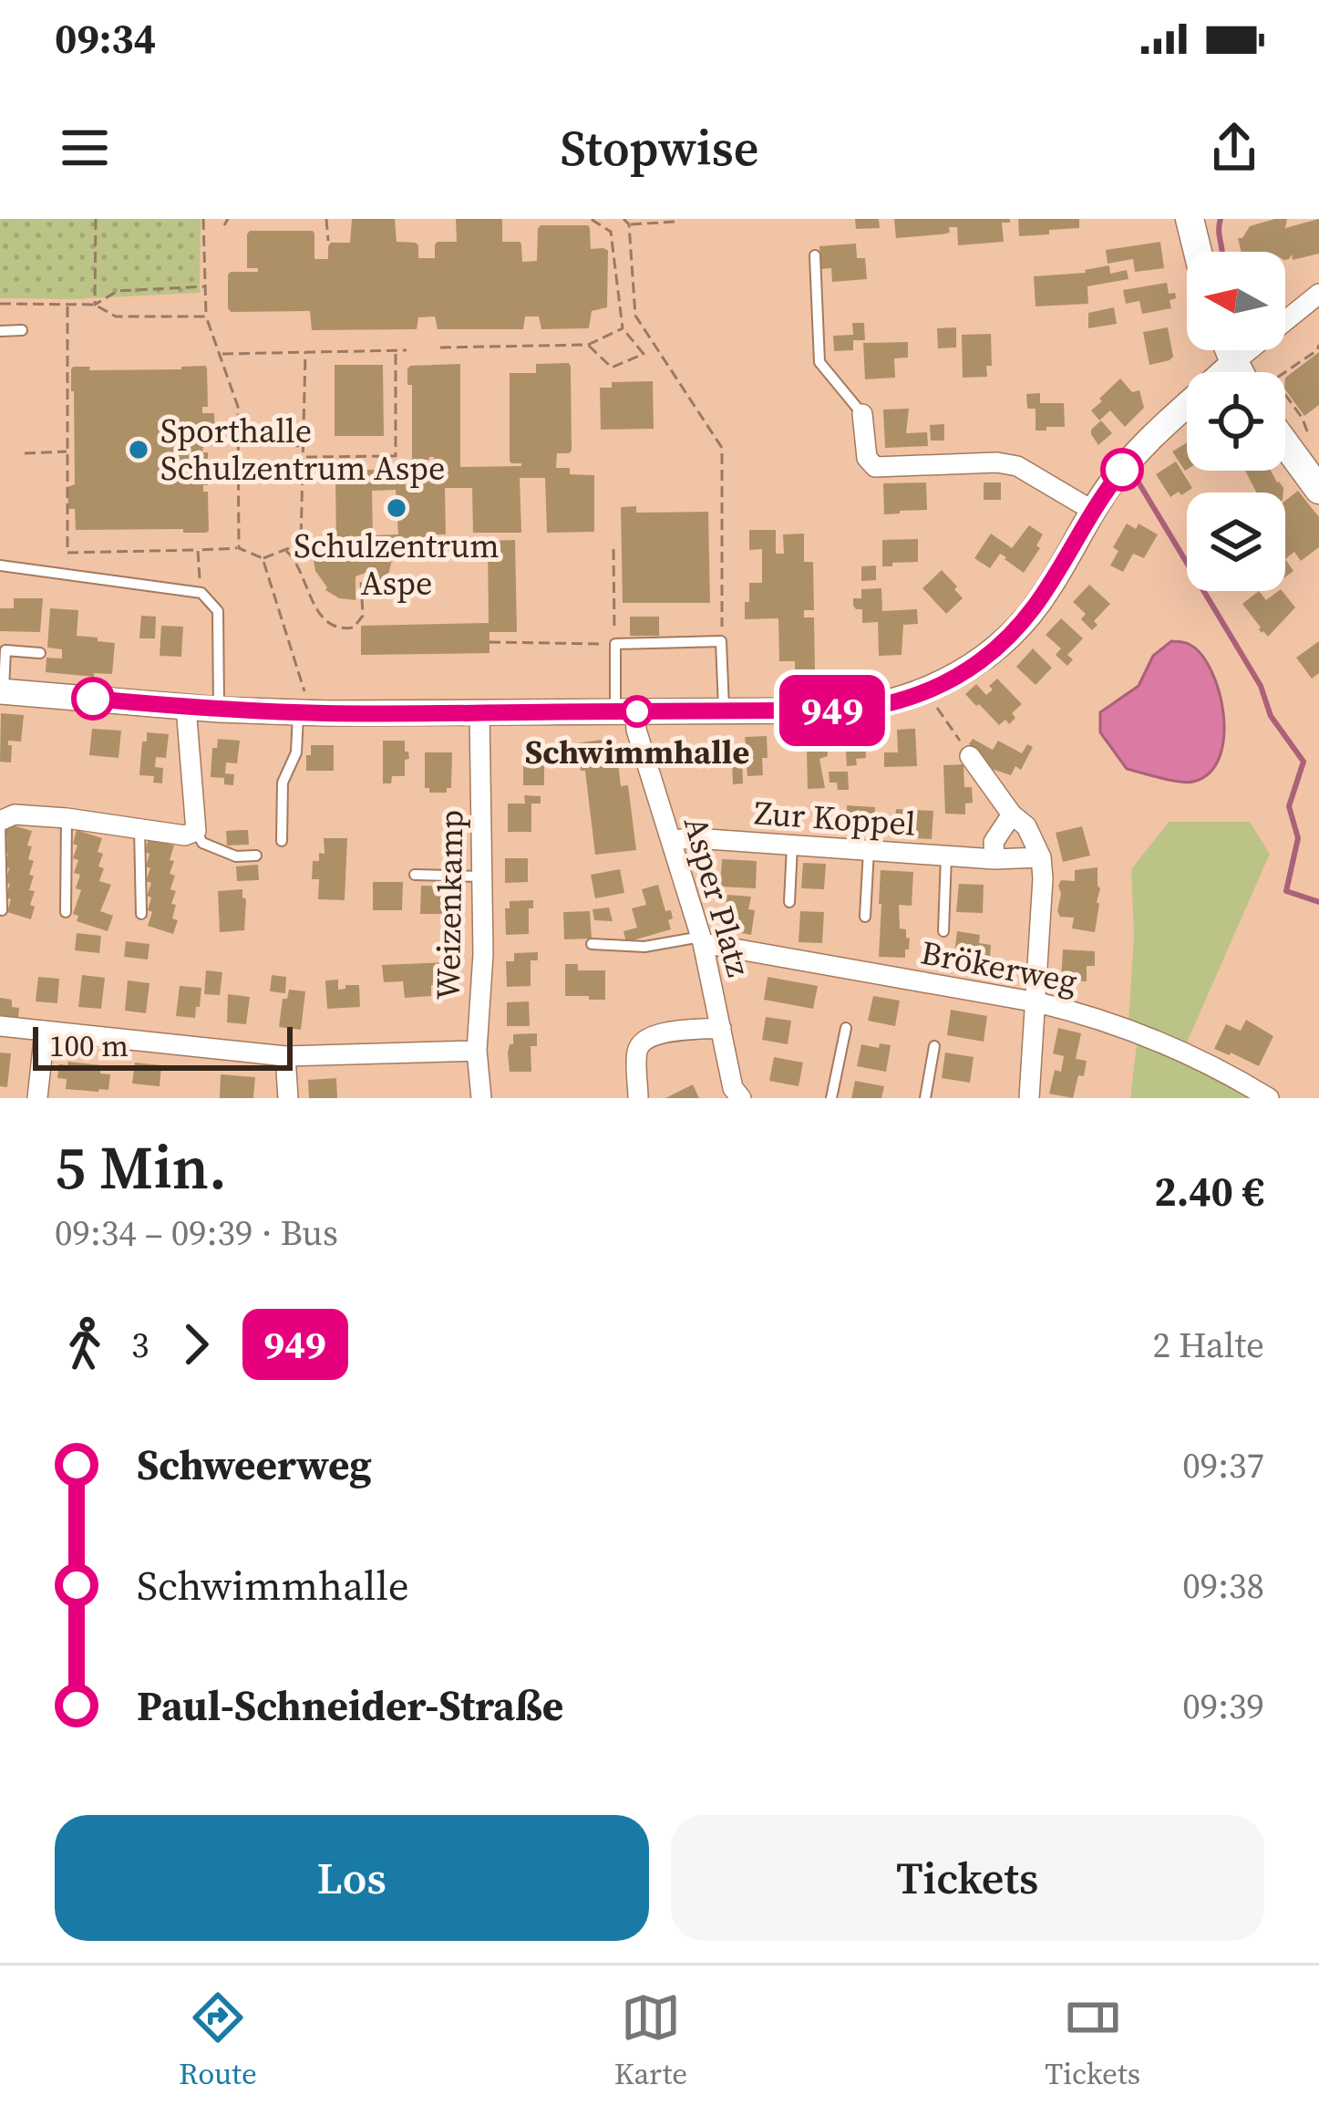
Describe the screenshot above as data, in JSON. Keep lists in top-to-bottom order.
{
  "streets": {
    "street": [
      "Zur Koppel",
      "Asper Platz",
      "Weizenkamp",
      "Brökerweg"
    ]
  },
  "crossings": [
    ["Zur Koppel", "Asper Platz"],
    ["Asper Platz", "Brökerweg"]
  ],
  "places": ["Sporthalle Schulzentrum Aspe", "Schulzentrum Aspe", "Schwimmhalle"],
  "lines": ["bus line 949"],
  "scale_bar": "100 m",
  "north": "left",
  "page": {
    "status": "09:34",
    "header": "Stopwise",
    "on_map": "949",
    "scale": "100 m",
    "heading": ["5 Min.", "09:34 – 09:39 · Bus", "2.40 €"],
    "legs": ["3", "949", "2 Halte"],
    "list": [
      {
        "name": "Schweerweg",
        "value": "09:37"
      },
      {
        "name": "Schwimmhalle",
        "value": "09:38"
      },
      {
        "name": "Paul-Schneider-Straße",
        "value": "09:39"
      }
    ],
    "buttons": ["Los", "Tickets"],
    "tabs": ["Route", "Karte", "Tickets"]
  }
}
